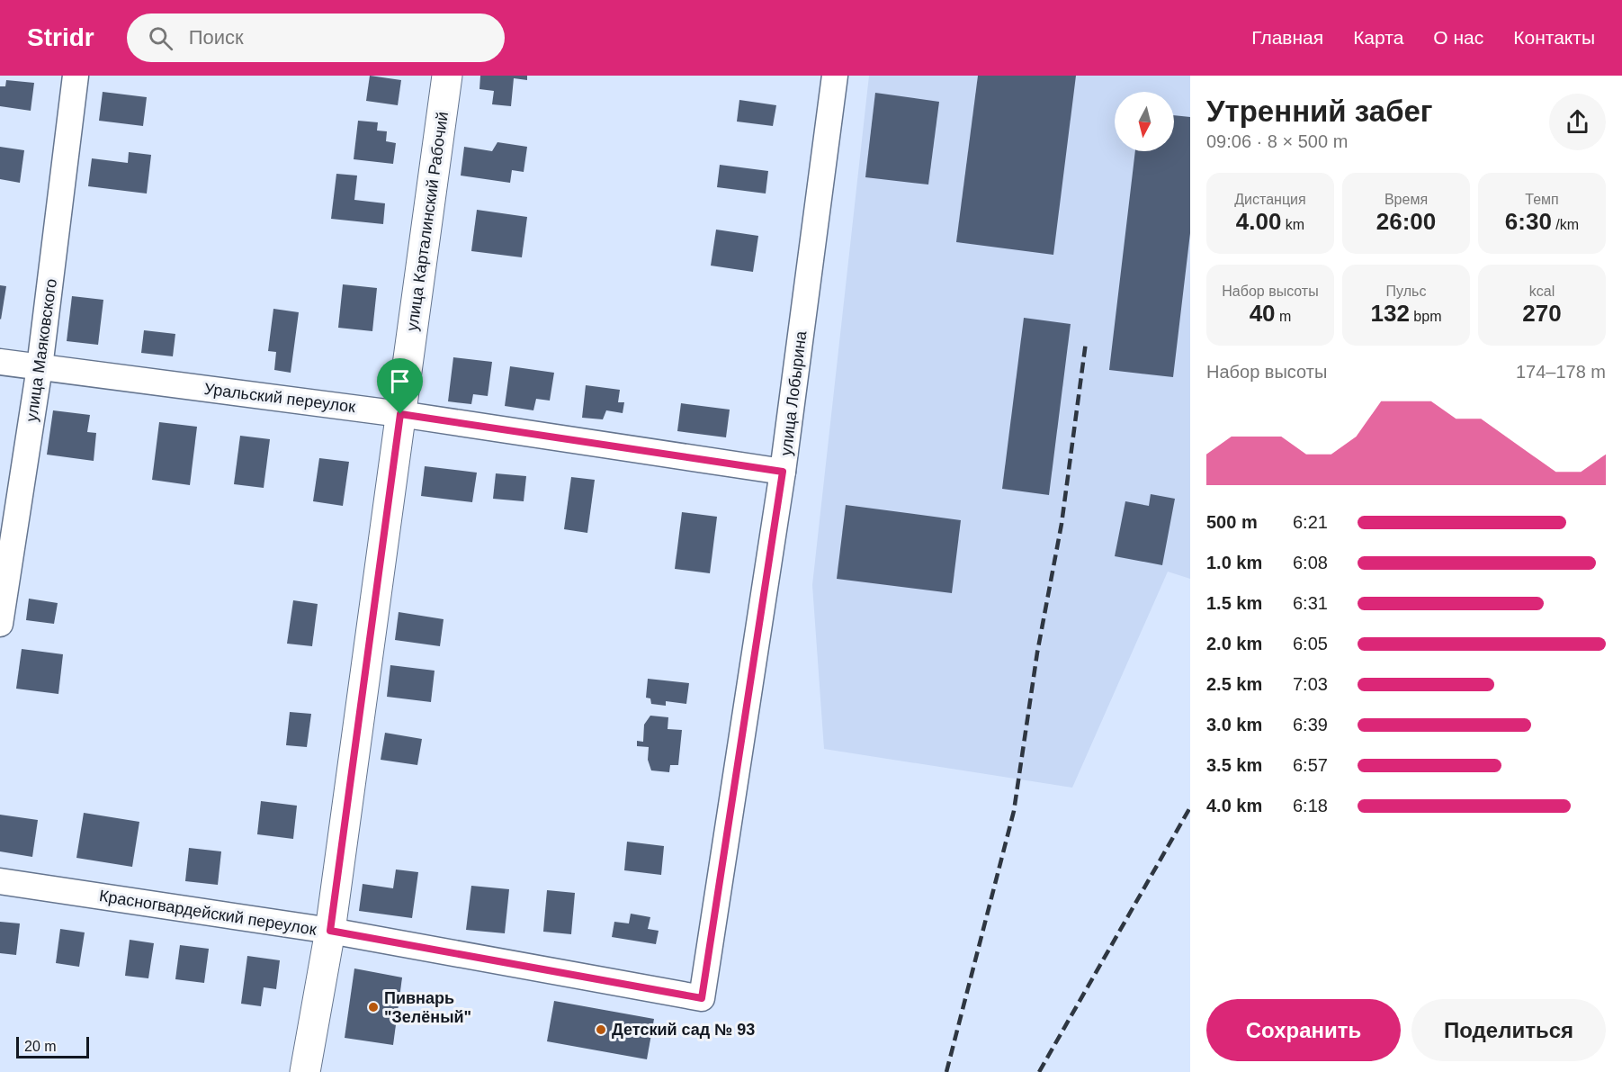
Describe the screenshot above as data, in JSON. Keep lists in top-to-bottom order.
{
  "streets": {
    "street": [
      "улица Карталинский Рабочий",
      "улица Маяковского",
      "улица Лобырина",
      "Уральский переулок",
      "Красногвардейский переулок"
    ]
  },
  "crossings": [
    ["улица Карталинский Рабочий", "Уральский переулок"],
    ["улица Карталинский Рабочий", "Красногвардейский переулок"],
    ["улица Маяковского", "Уральский переулок"],
    ["улица Лобырина", "Уральский переулок"],
    ["улица Лобырина", "Красногвардейский переулок"]
  ],
  "places": ["Пивнарь \"Зелёный\"", "Детский сад № 93"],
  "scale_bar": "20 m",
  "north": "bottom",
  "page": {
    "header": "Stridr",
    "search": "Поиск",
    "nav": [
      "Главная",
      "Карта",
      "О нас",
      "Контакты"
    ],
    "heading": ["Утренний забег", "09:06 · 8 × 500 m"],
    "stats": [
      ["Дистанция", "4.00 km"],
      ["Время", "26:00"],
      ["Темп", "6:30 /km"],
      ["Набор высоты", "40 m"],
      ["Пульс", "132 bpm"],
      ["kcal", "270"]
    ],
    "chart": ["Набор высоты", "174–178 m"],
    "list": [
      {
        "name": "500 m",
        "note": "6:21"
      },
      {
        "name": "1.0 km",
        "note": "6:08"
      },
      {
        "name": "1.5 km",
        "note": "6:31"
      },
      {
        "name": "2.0 km",
        "note": "6:05"
      },
      {
        "name": "2.5 km",
        "note": "7:03"
      },
      {
        "name": "3.0 km",
        "note": "6:39"
      },
      {
        "name": "3.5 km",
        "note": "6:57"
      },
      {
        "name": "4.0 km",
        "note": "6:18"
      }
    ],
    "buttons": ["Сохранить", "Поделиться"],
    "scale": "20 m"
  }
}
